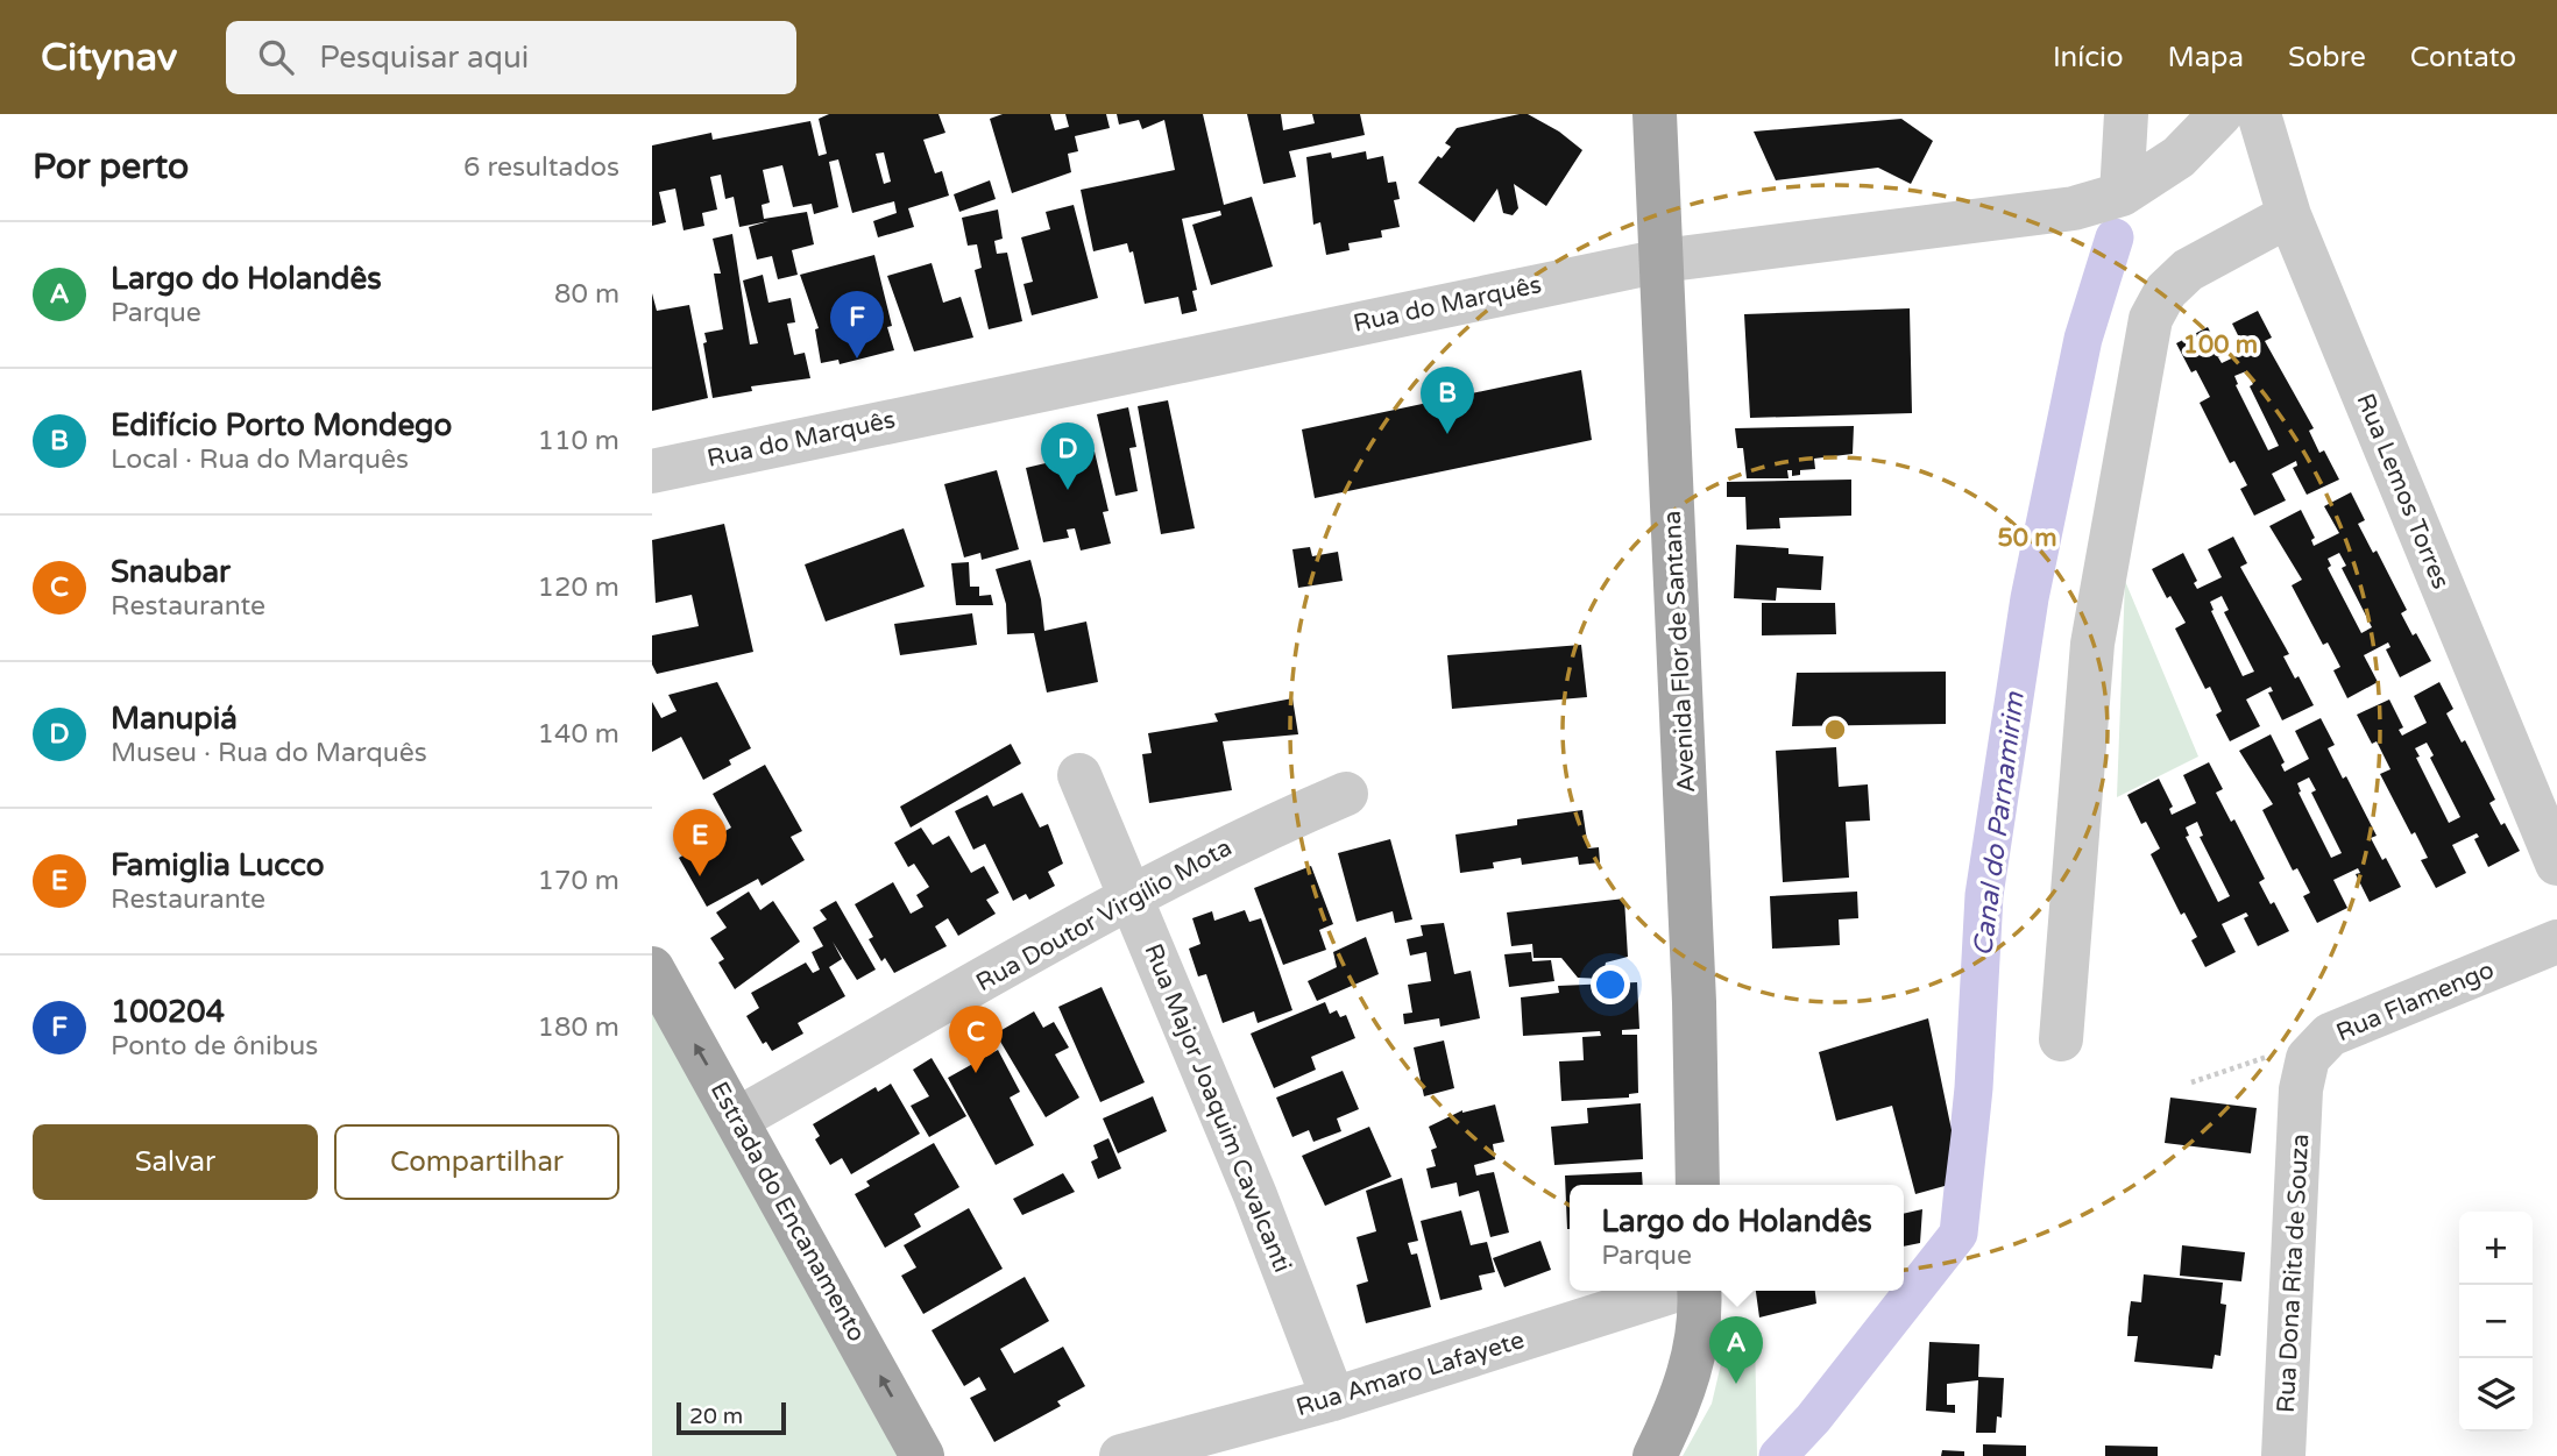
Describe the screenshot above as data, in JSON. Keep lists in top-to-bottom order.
{
  "streets": {
    "main road": ["Avenida Flor de Santana", "Estrada do Encanamento"],
    "street": [
      "Rua do Marquês",
      "Rua Lemos Torres",
      "Rua Doutor Virgílio Mota",
      "Rua Flamengo",
      "Rua Major Joaquim Cavalcanti",
      "Rua Dona Rita de Souza",
      "Rua Amaro Lafayete"
    ]
  },
  "crossings": [
    ["Rua do Marquês", "Avenida Flor de Santana"],
    ["Rua Doutor Virgílio Mota", "Rua Major Joaquim Cavalcanti"],
    ["Rua Doutor Virgílio Mota", "Estrada do Encanamento"],
    ["Rua Flamengo", "Rua Dona Rita de Souza"],
    ["Rua Major Joaquim Cavalcanti", "Rua Amaro Lafayete"]
  ],
  "one_way": ["Estrada do Encanamento"],
  "water": ["Canal do Parnamirim"],
  "scale_bar": "20 m",
  "page": {
    "header": "Citynav",
    "search": "Pesquisar aqui",
    "nav": [
      "Início",
      "Mapa",
      "Sobre",
      "Contato"
    ],
    "heading": ["Por perto", "6 resultados"],
    "list": [
      {
        "mark": "A",
        "name": "Largo do Holandês",
        "note": "Parque",
        "value": "80 m"
      },
      {
        "mark": "B",
        "name": "Edifício Porto Mondego",
        "note": "Local · Rua do Marquês",
        "value": "110 m"
      },
      {
        "mark": "C",
        "name": "Snaubar",
        "note": "Restaurante",
        "value": "120 m"
      },
      {
        "mark": "D",
        "name": "Manupiá",
        "note": "Museu · Rua do Marquês",
        "value": "140 m"
      },
      {
        "mark": "E",
        "name": "Famiglia Lucco",
        "note": "Restaurante",
        "value": "170 m"
      },
      {
        "mark": "F",
        "name": "100204",
        "note": "Ponto de ônibus",
        "value": "180 m"
      }
    ],
    "pins": [
      "F",
      "B",
      "D",
      "E",
      "C",
      "A"
    ],
    "buttons": ["Salvar", "Compartilhar"],
    "popup": ["Largo do Holandês", "Parque"],
    "map_buttons": ["+", "−"],
    "scale": "20 m"
  },
  "rings": ["100 m", "50 m"]
}
